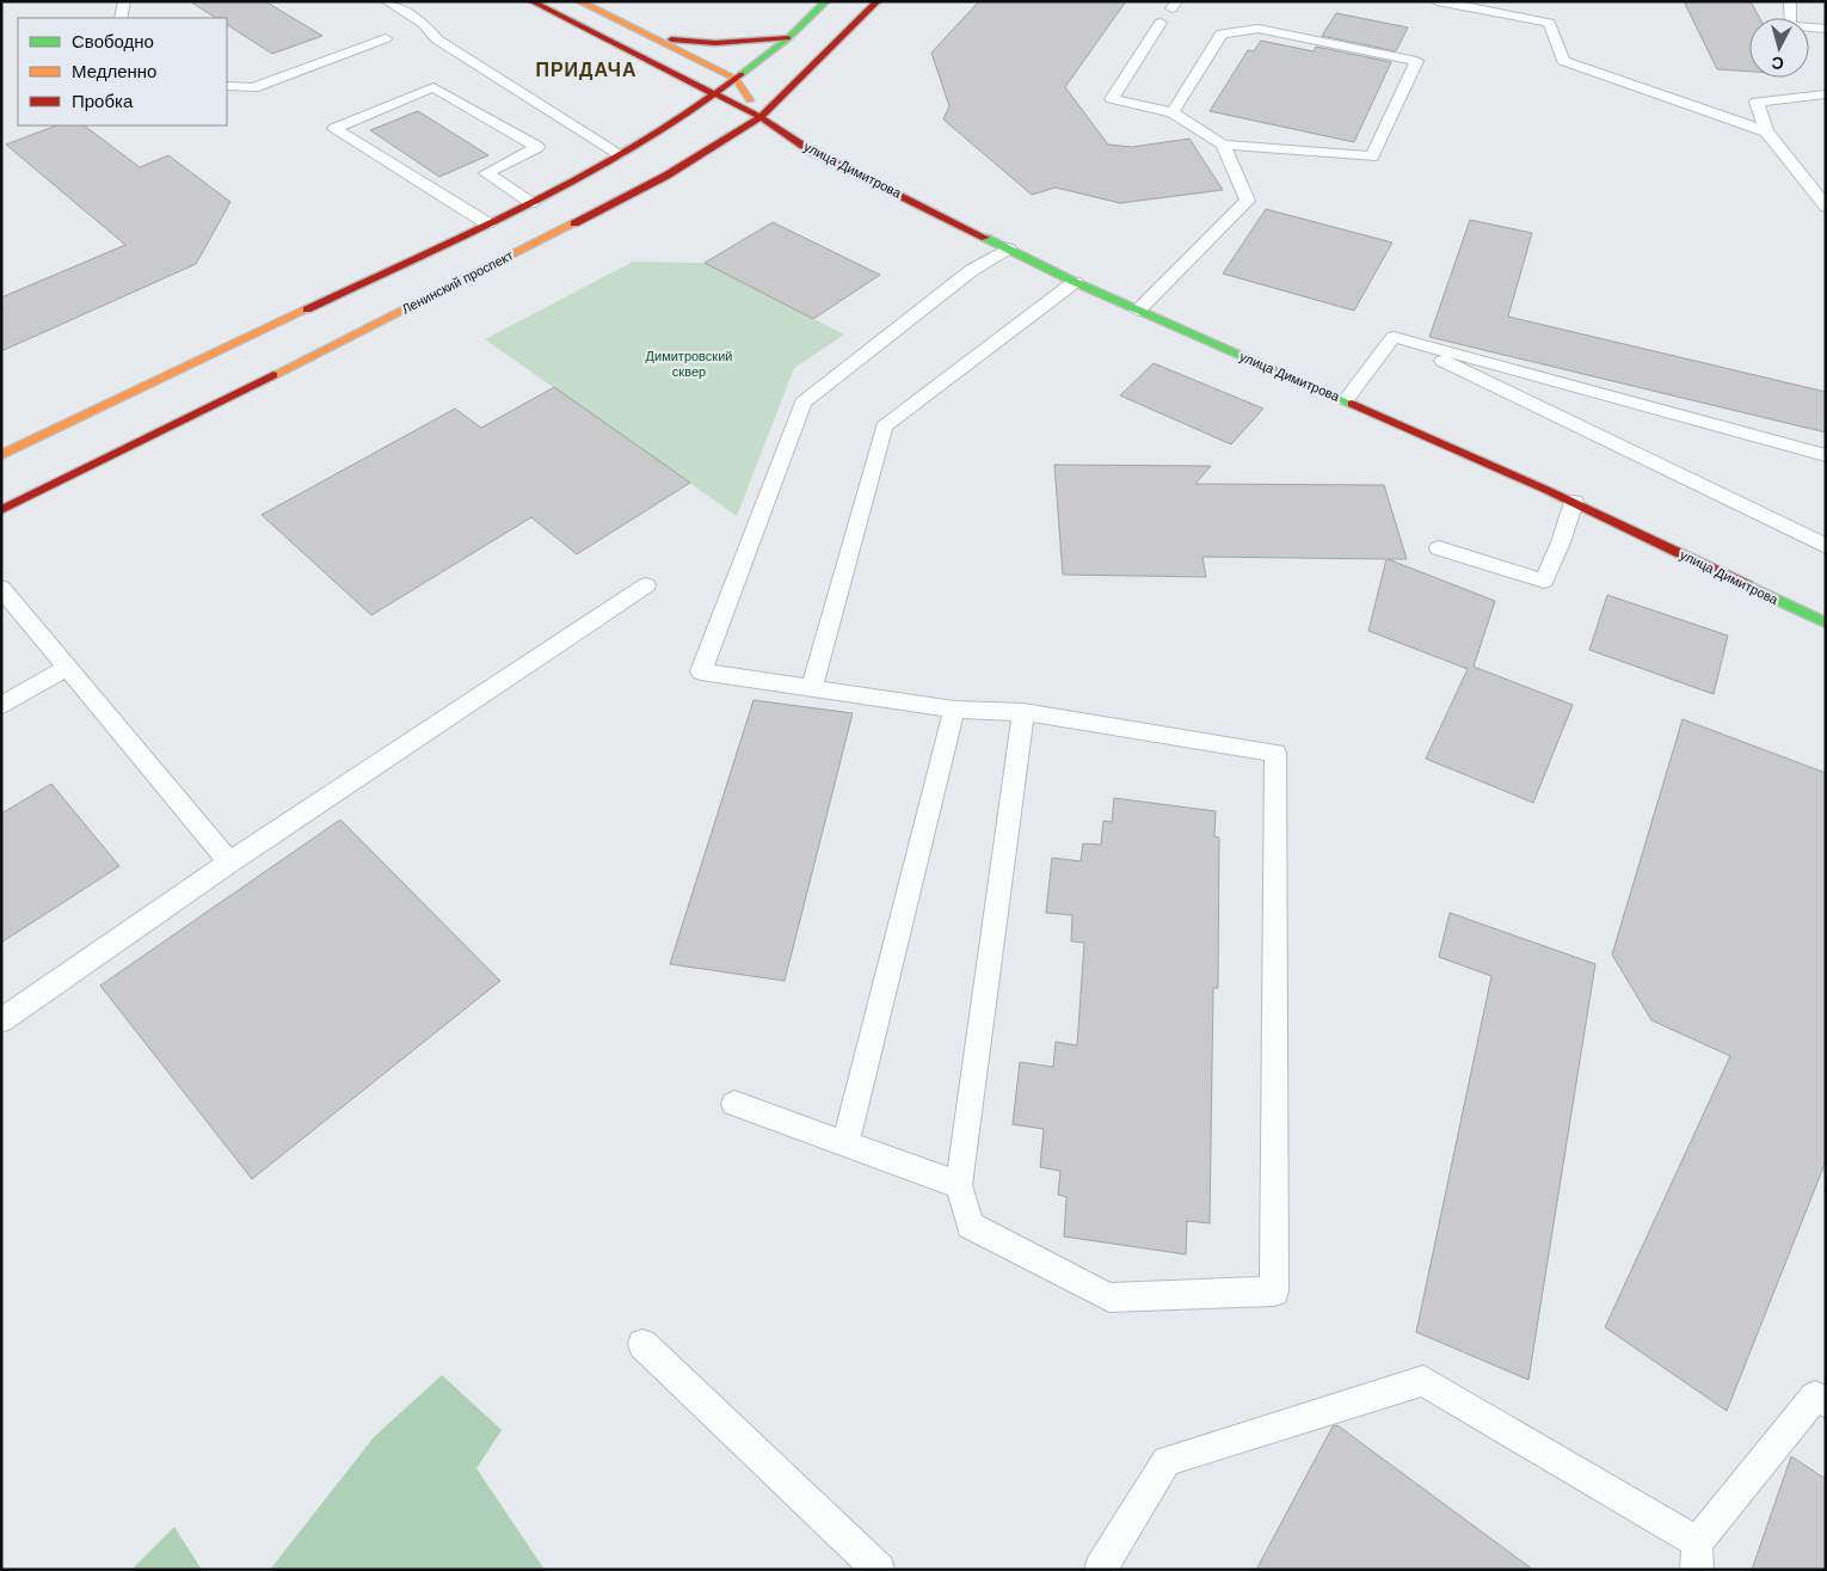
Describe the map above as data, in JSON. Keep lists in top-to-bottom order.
{
  "streets": {
    "main road": ["улица Димитрова", "Ленинский проспект"]
  },
  "crossings": [
    ["улица Димитрова", "Ленинский проспект"]
  ],
  "districts": ["ПРИДАЧА"],
  "parks": ["Димитровский сквер"],
  "legend": ["Свободно", "Медленно", "Пробка"],
  "north": "bottom"
}
